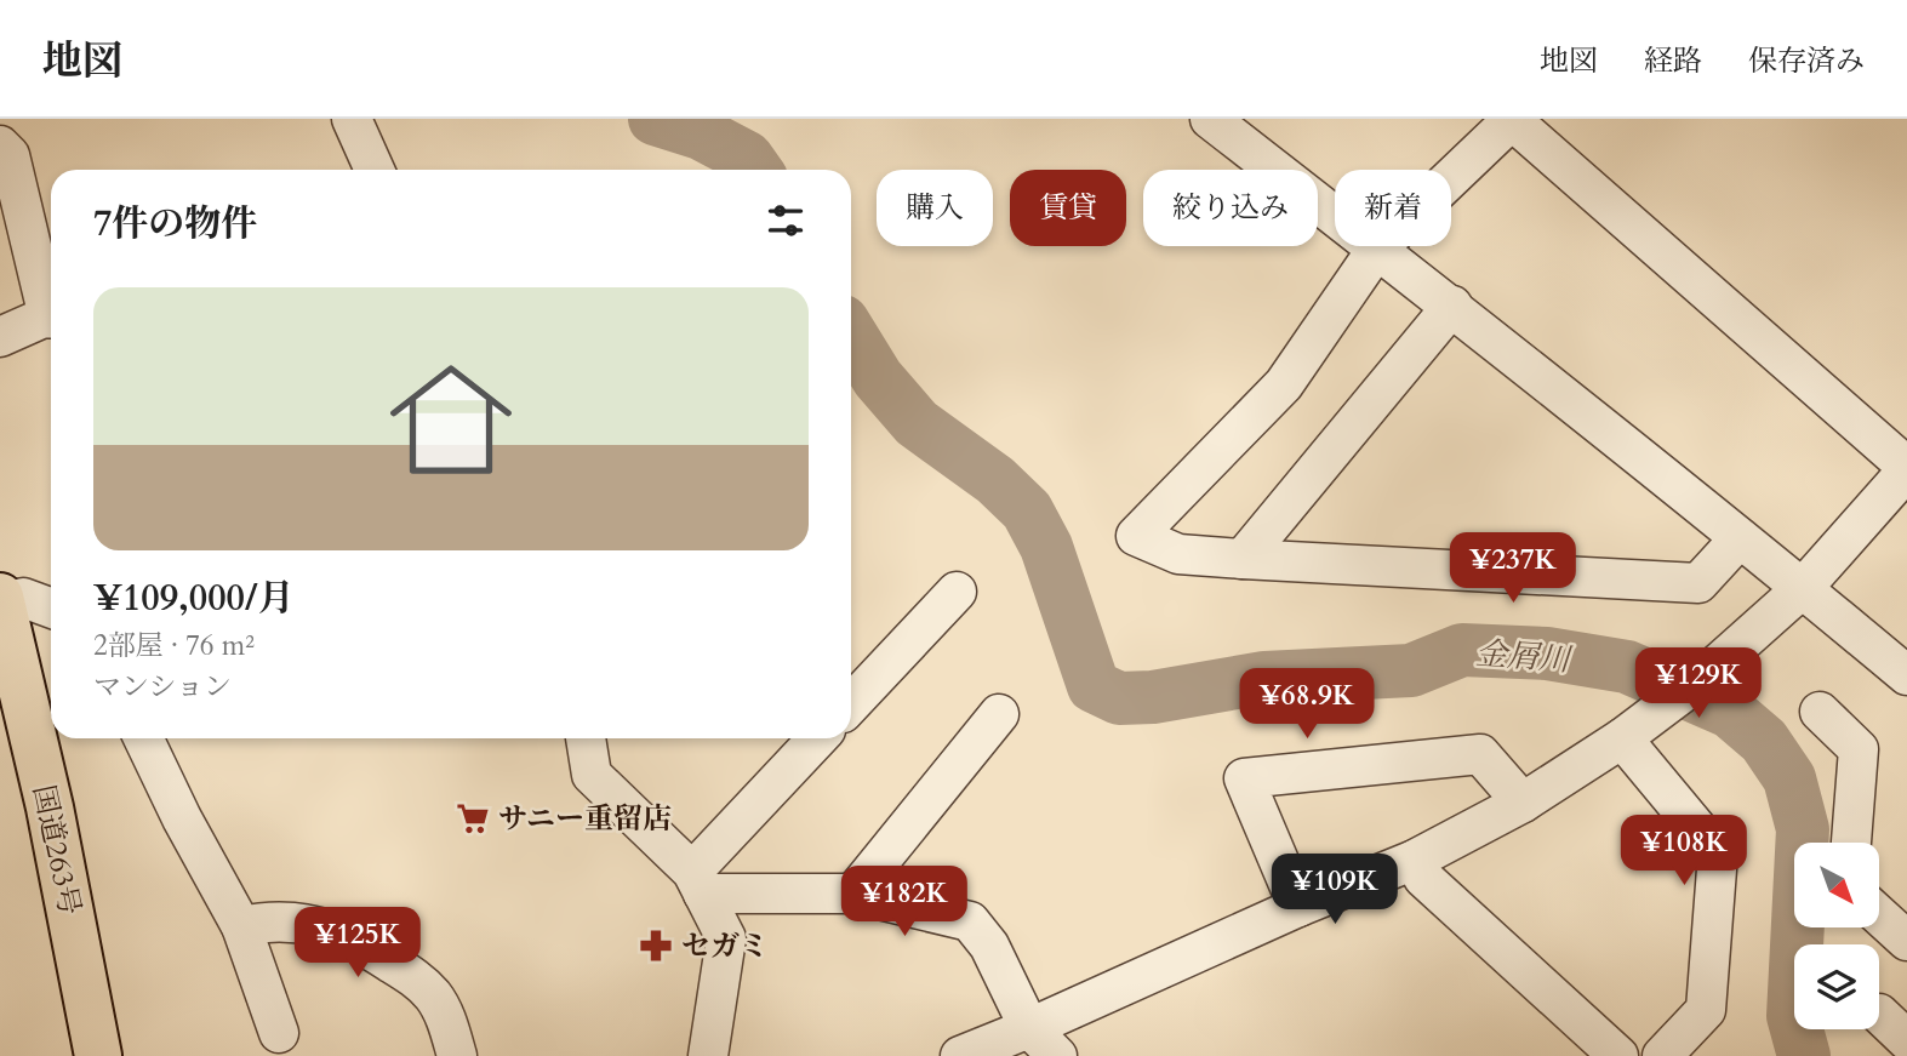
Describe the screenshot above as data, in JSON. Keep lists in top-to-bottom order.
{
  "streets": {
    "highway": ["国道263号"]
  },
  "water": ["金屑川"],
  "places": {
    "supermarket": ["サニー重留店"],
    "pharmacy": ["セガミ"]
  },
  "north": "bottom right",
  "page": {
    "header": "地図",
    "nav": ["地図", "経路", "保存済み"],
    "chip": [
      "購入",
      "賃貸",
      "絞り込み",
      "新着"
    ],
    "heading": "7件の物件",
    "list": [
      {
        "name": "¥109,000/月",
        "note": "2部屋 · 76 m² · マンション"
      }
    ],
    "price": [
      "¥237K",
      "¥129K",
      "¥68.9K",
      "¥108K",
      "¥109K",
      "¥182K",
      "¥125K"
    ]
  }
}
